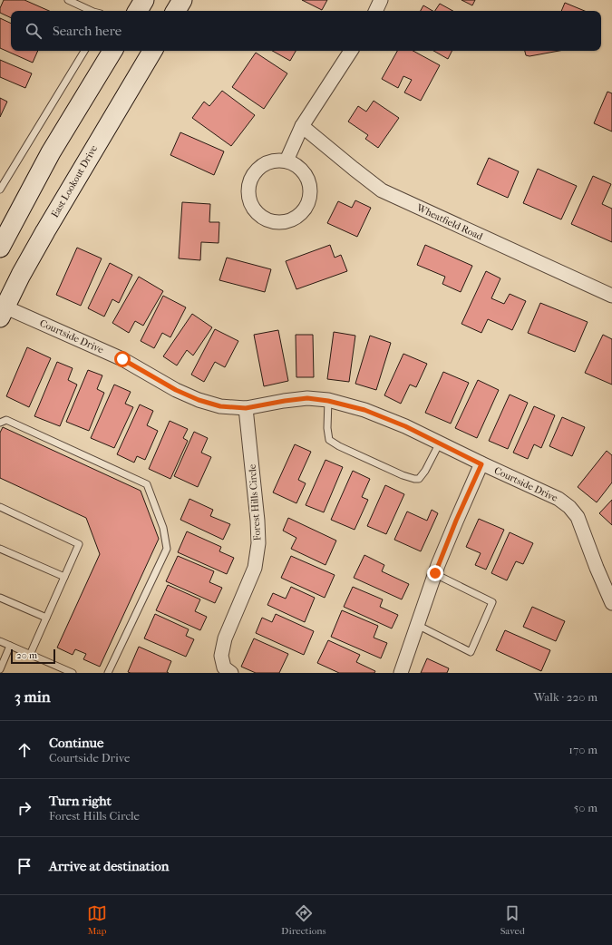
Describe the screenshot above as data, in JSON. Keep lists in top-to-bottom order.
{
  "streets": {
    "main road": ["East Lookout Drive"],
    "street": ["Wheatfield Road", "Courtside Drive", "Forest Hills Circle"]
  },
  "crossings": [
    ["East Lookout Drive", "Courtside Drive"],
    ["Courtside Drive", "Forest Hills Circle"]
  ],
  "scale_bar": "20 m",
  "page": {
    "search": "Search here",
    "scale": "20 m",
    "heading": ["3 min", "Walk · 220 m"],
    "list": [
      ["Continue", "Courtside Drive", "170 m"],
      ["Turn right", "Forest Hills Circle", "50 m"],
      "Arrive at destination"
    ],
    "nav": ["Map", "Directions", "Saved"]
  }
}
